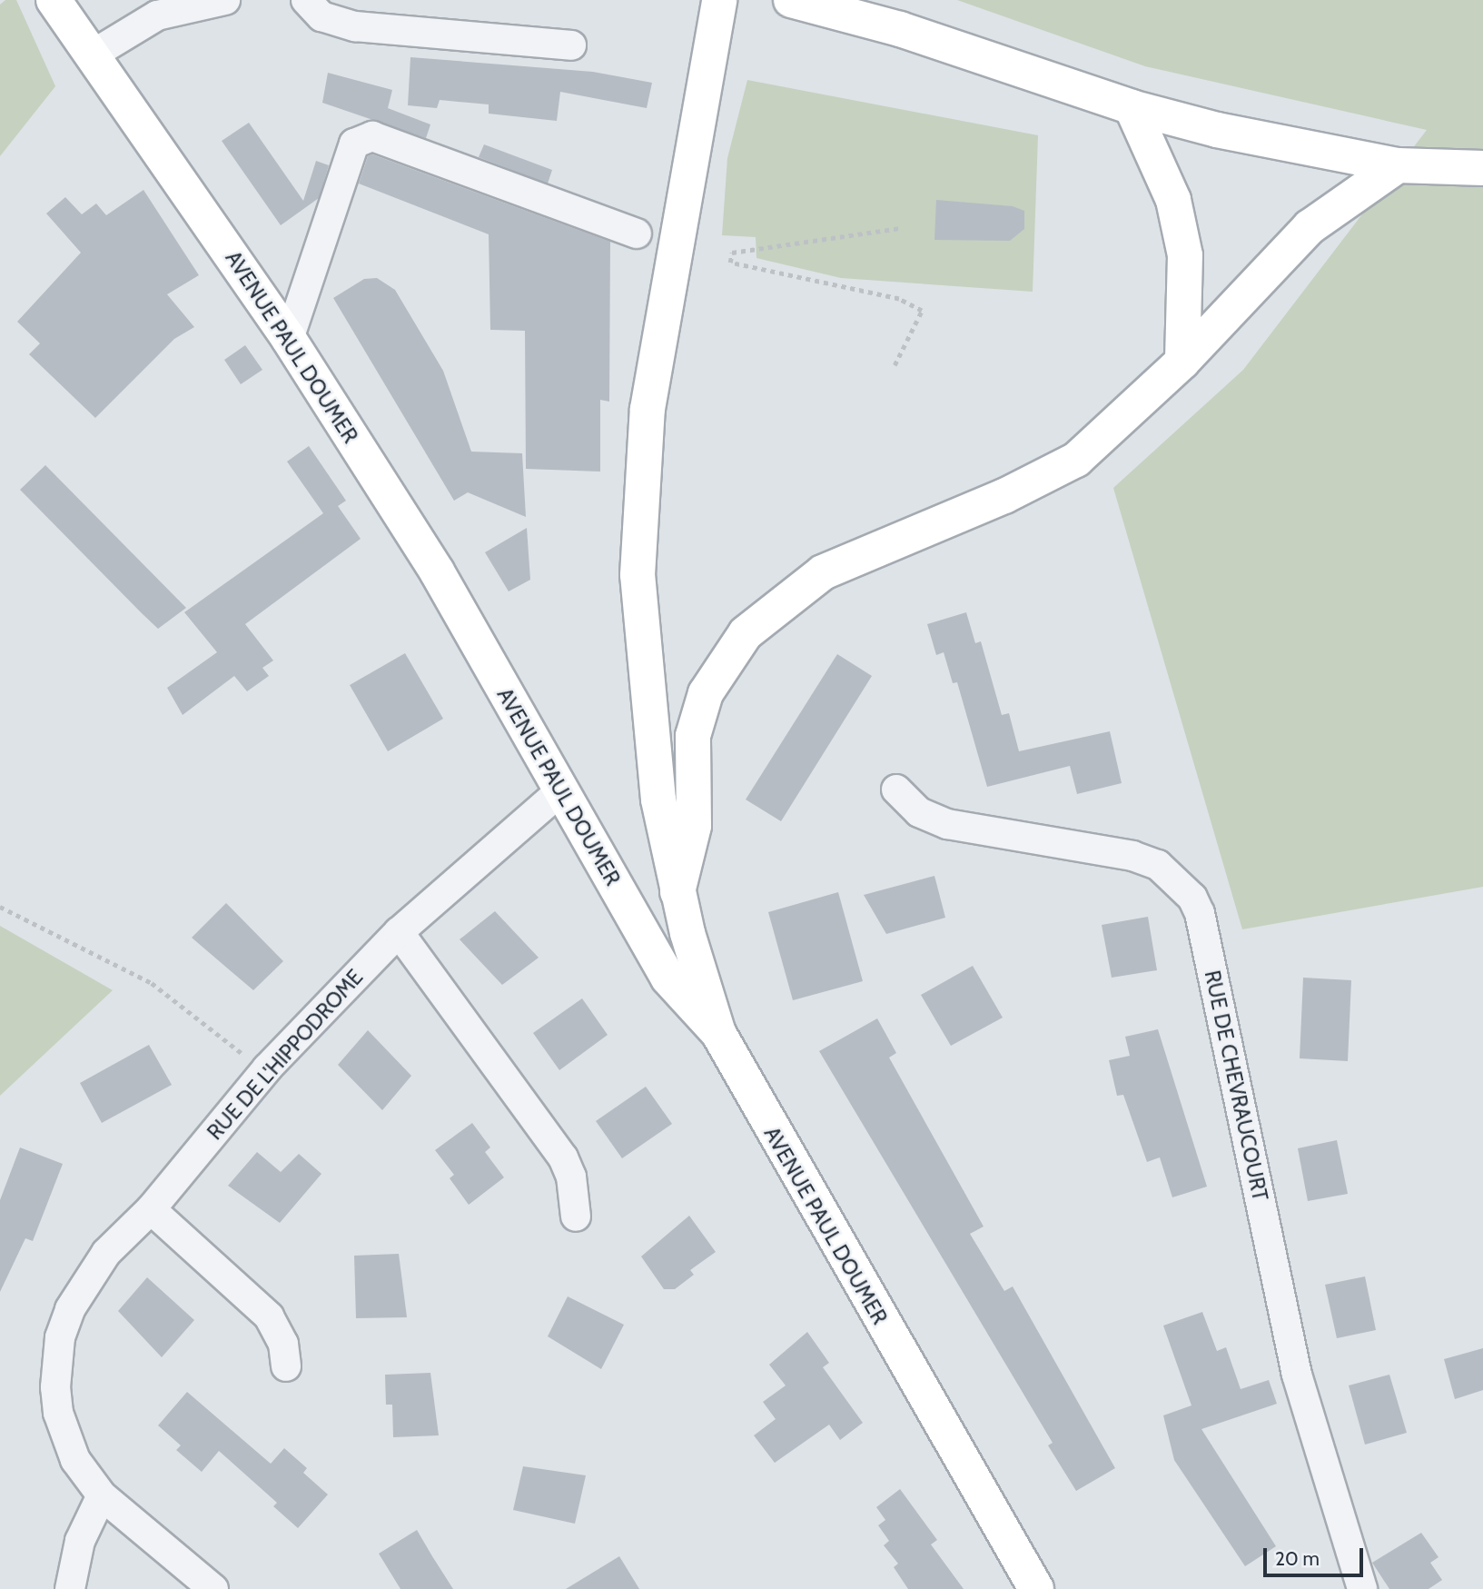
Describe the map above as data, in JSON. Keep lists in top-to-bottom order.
{
  "streets": {
    "main road": ["AVENUE PAUL DOUMER"],
    "street": ["RUE DE L'HIPPODROME", "RUE DE CHEVRAUCOURT"]
  },
  "crossings": [
    ["AVENUE PAUL DOUMER", "RUE DE L'HIPPODROME"]
  ],
  "scale_bar": "20 m"
}
